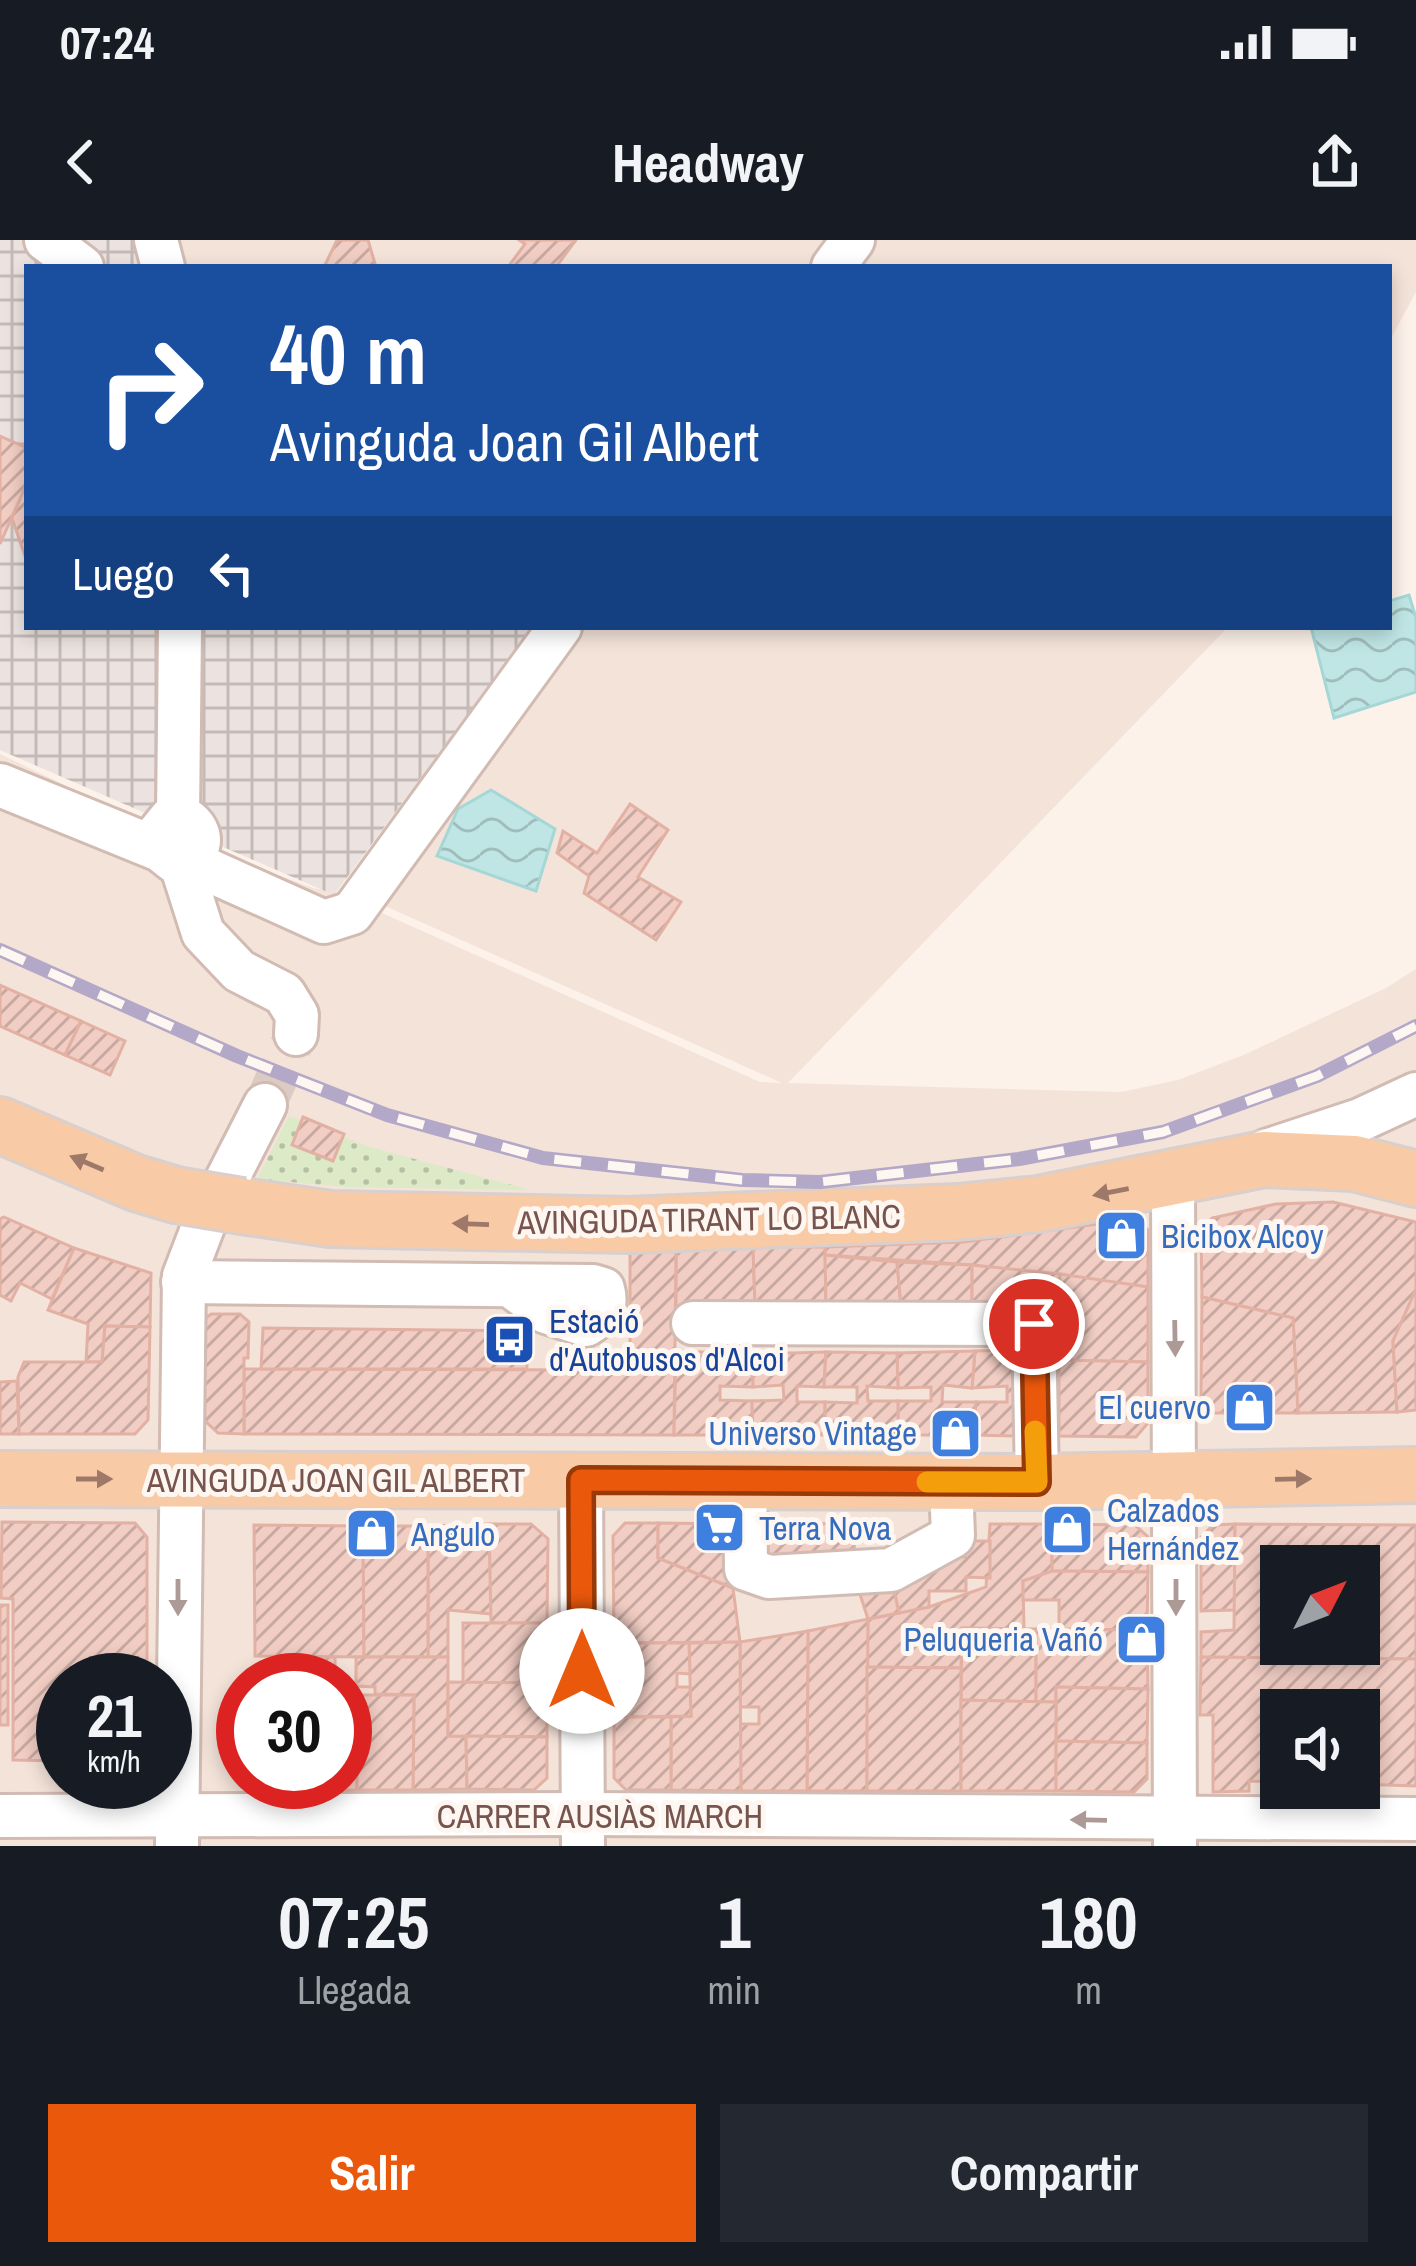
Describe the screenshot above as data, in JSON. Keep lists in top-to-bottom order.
{
  "streets": {
    "main road": ["AVINGUDA TIRANT LO BLANC", "AVINGUDA JOAN GIL ALBERT"],
    "street": ["CARRER AUSIÀS MARCH"]
  },
  "one_way": ["CARRER AUSIÀS MARCH"],
  "places": {
    "shop": [
      "Bicibox Alcoy",
      "El cuervo",
      "Universo Vintage",
      "Calzados Hernández",
      "Angulo",
      "Peluqueria Vañó"
    ],
    "bus stop": ["Estació d'Autobusos d'Alcoi"],
    "supermarket": ["Terra Nova"]
  },
  "north": "top right",
  "page": {
    "status": "07:24",
    "header": "Headway",
    "turn": ["40 m", "Avinguda Joan Gil Albert"],
    "then": "Luego",
    "speed": "21 km/h",
    "limit": "30",
    "eta": [
      "07:25",
      "Llegada",
      "1",
      "min",
      "180",
      "m"
    ],
    "buttons": ["Salir", "Compartir"]
  }
}
